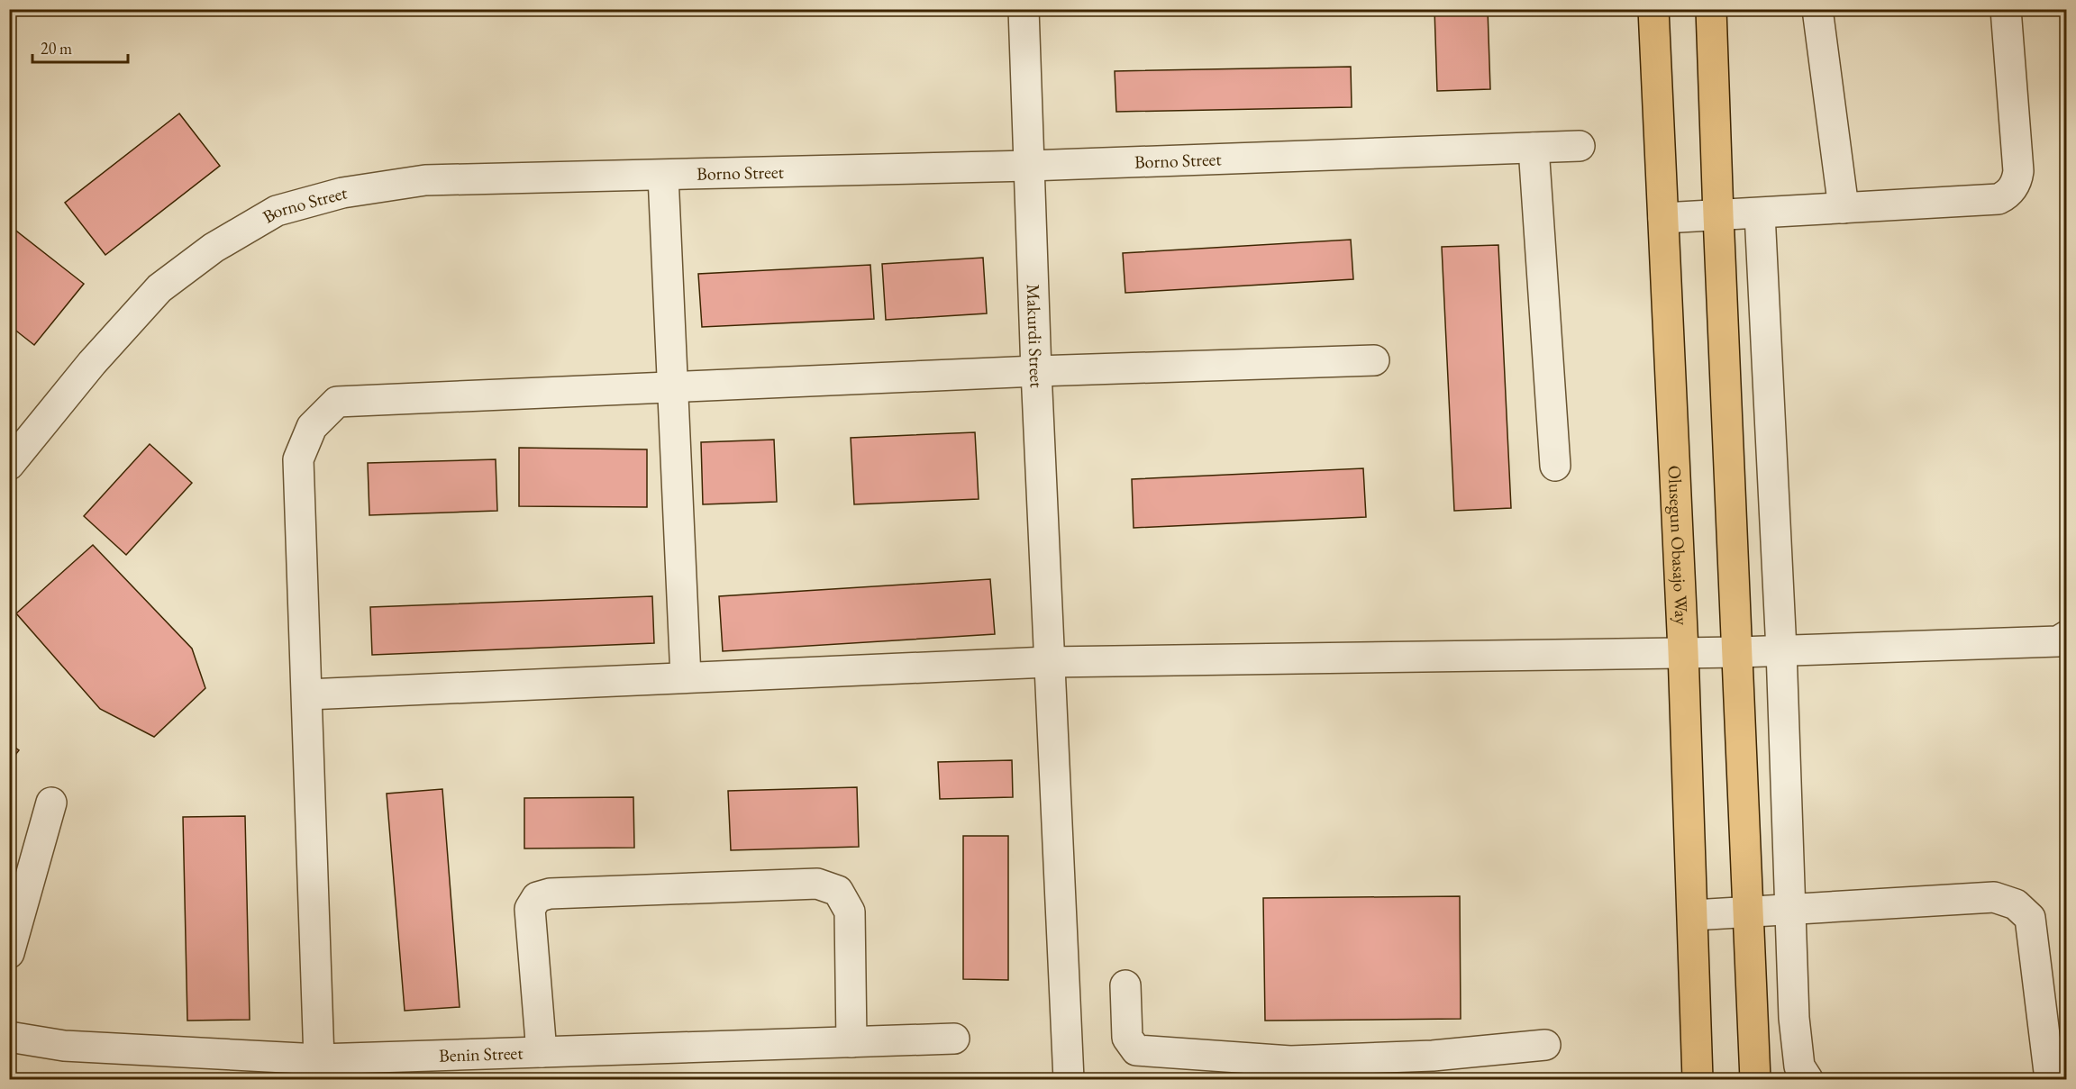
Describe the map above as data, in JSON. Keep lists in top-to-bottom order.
{
  "streets": {
    "main road": ["Olusegun Obasajo Way"],
    "street": ["Borno Street", "Makurdi Street", "Benin Street"]
  },
  "crossings": [
    ["Borno Street", "Makurdi Street"]
  ],
  "scale_bar": "20 m"
}
